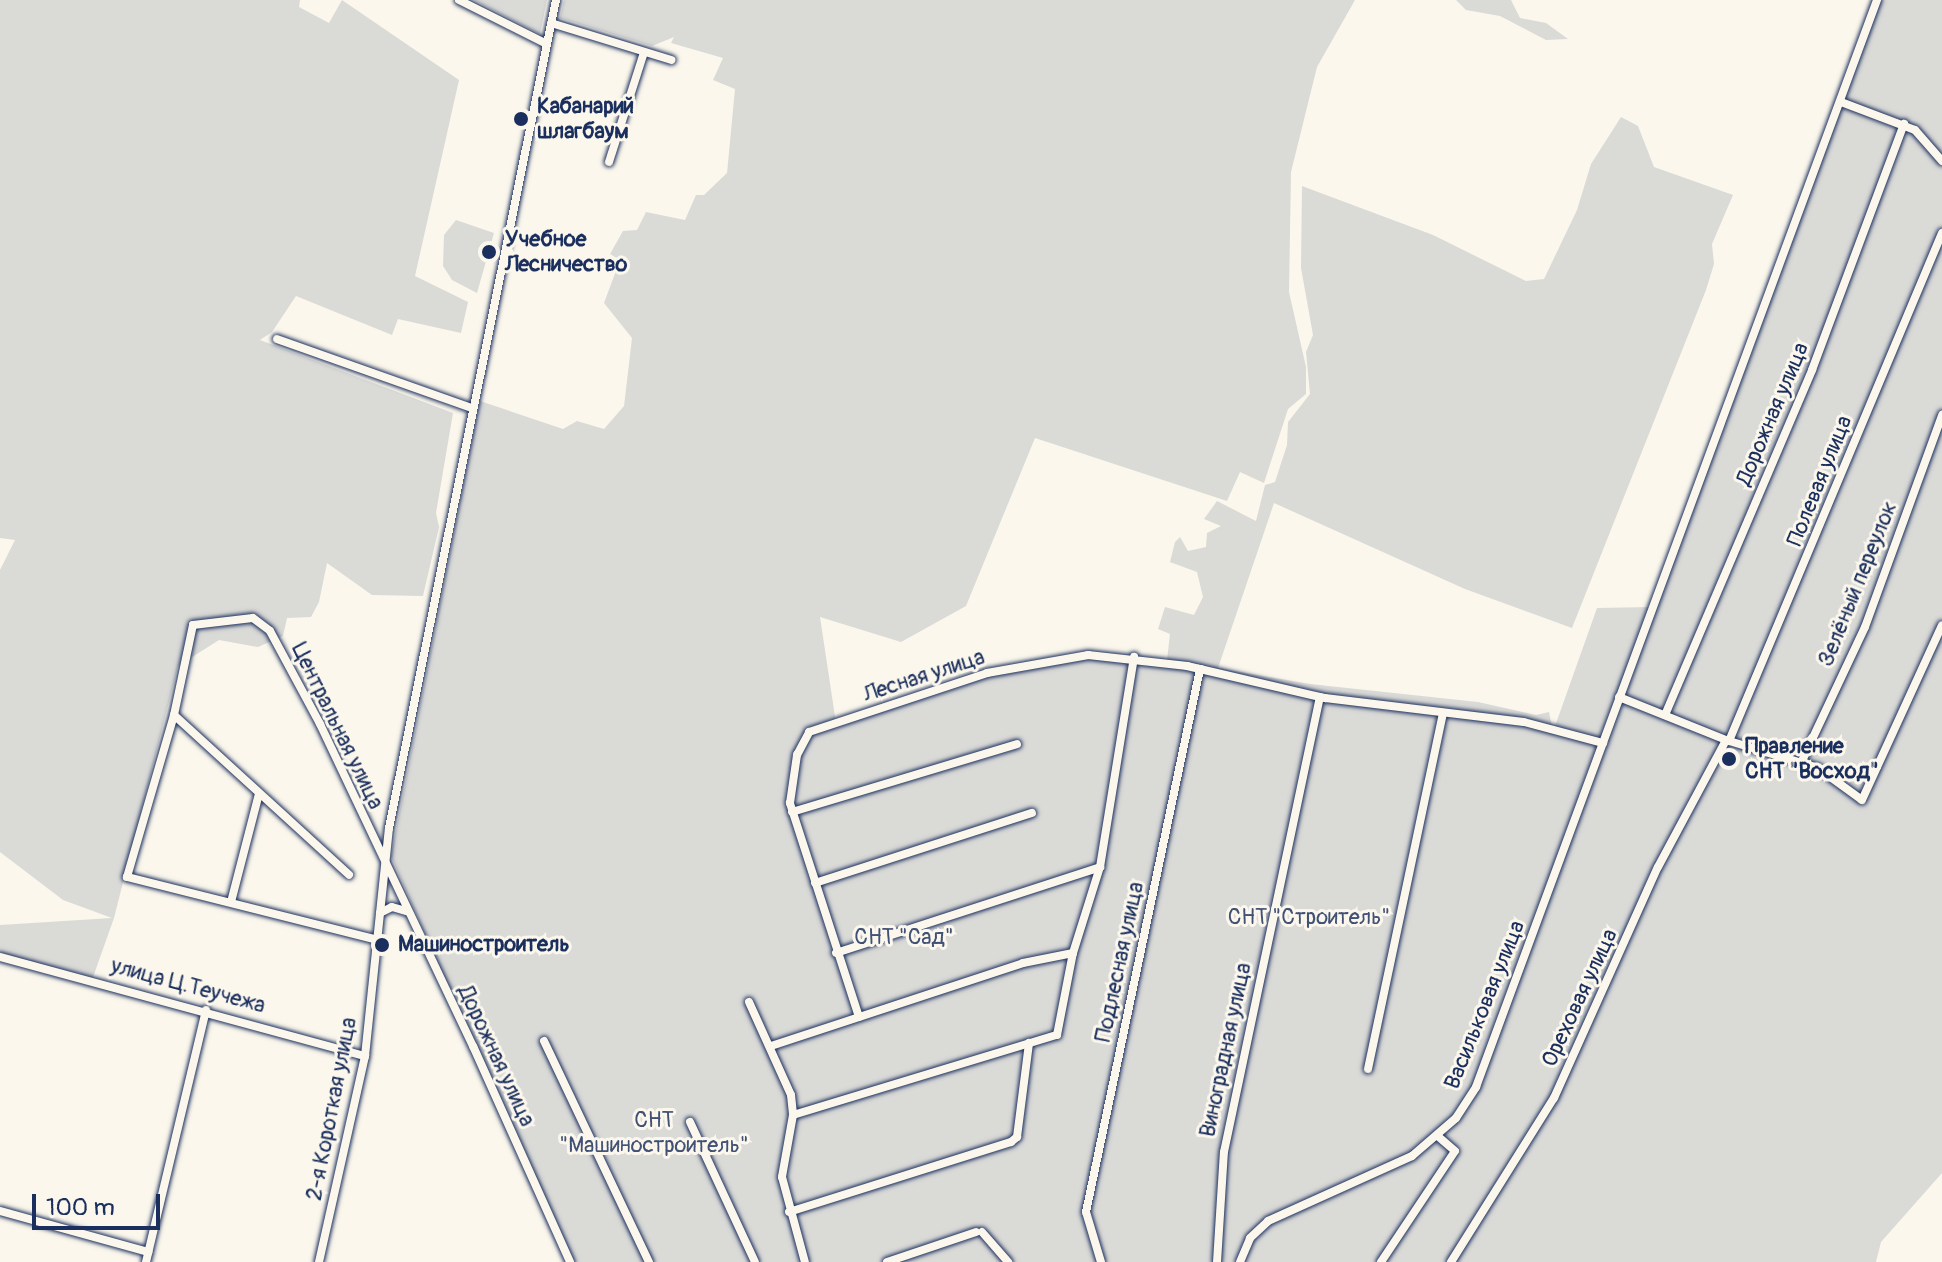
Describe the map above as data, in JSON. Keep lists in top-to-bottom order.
{
  "streets": {
    "street": [
      "Дорожная улица",
      "Полевая улица",
      "Зелёный переулок",
      "Лесная улица",
      "Центральная улица",
      "Подлесная улица",
      "улица Ц.Теучежа",
      "Ореховая улица",
      "Васильковая улица",
      "Виноградная улица",
      "2-я Короткая улица"
    ]
  },
  "crossings": [
    ["Дорожная улица", "Центральная улица"],
    ["Дорожная улица", "Васильковая улица"],
    ["Дорожная улица", "2-я Короткая улица"],
    ["Полевая улица", "Ореховая улица"],
    ["Центральная улица", "2-я Короткая улица"],
    ["улица Ц.Теучежа", "2-я Короткая улица"]
  ],
  "parks": ["СНТ \"Строитель\"", "СНТ \"Сад\"", "СНТ \"Машиностроитель\""],
  "places": [
    "Кабанарий шлагбаум",
    "Учебное Лесничество",
    "Правление СНТ \"Восход\"",
    "Машиностроитель"
  ],
  "scale_bar": "100 m"
}
